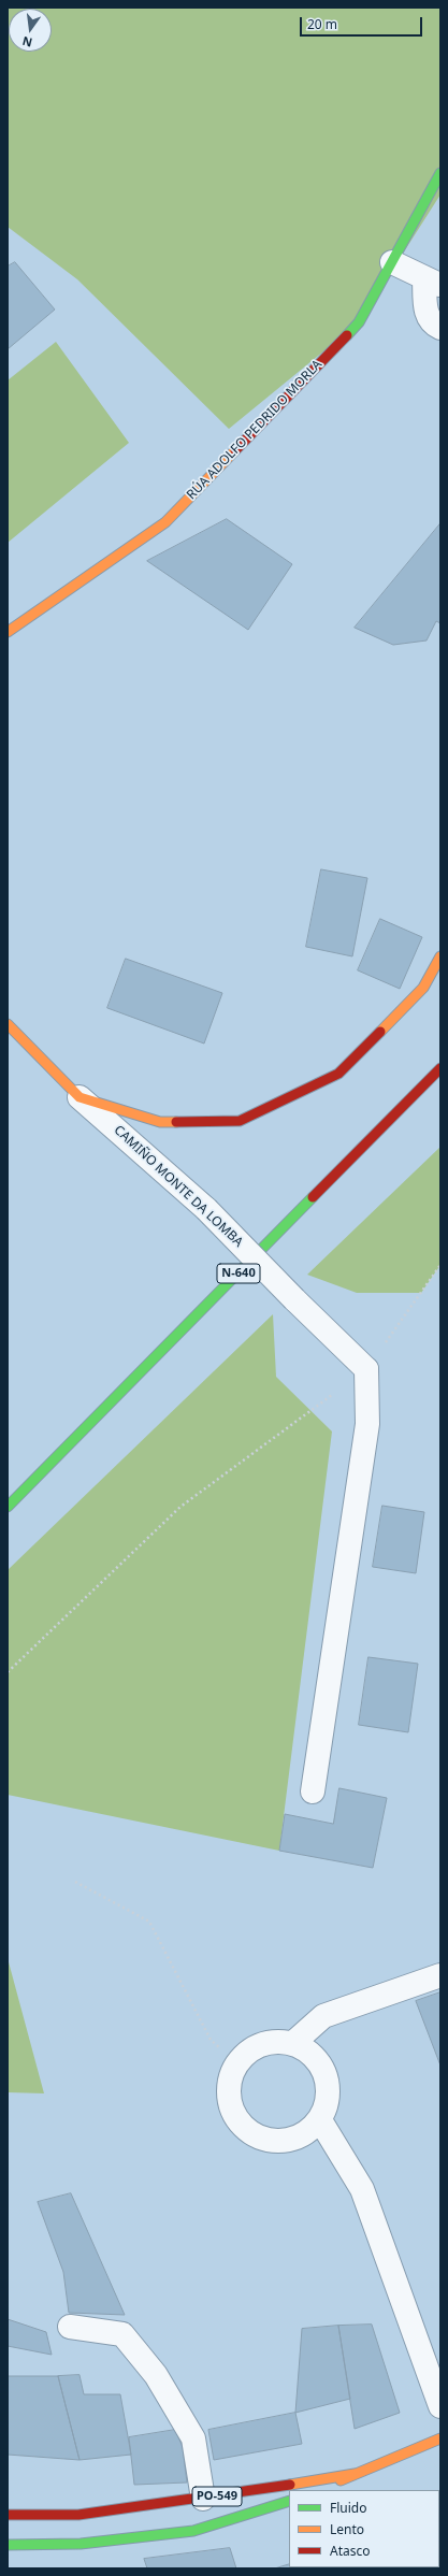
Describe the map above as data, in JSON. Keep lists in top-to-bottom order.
{
  "streets": {
    "main road": [
      "RÚA ADOLFO PEDRIDO MORLA",
      "CAMIÑO MONTE DA LOMBA",
      "N-640",
      "PO-549"
    ]
  },
  "legend": ["Fluido", "Lento", "Atasco"],
  "scale_bar": "20 m",
  "north": "bottom"
}
